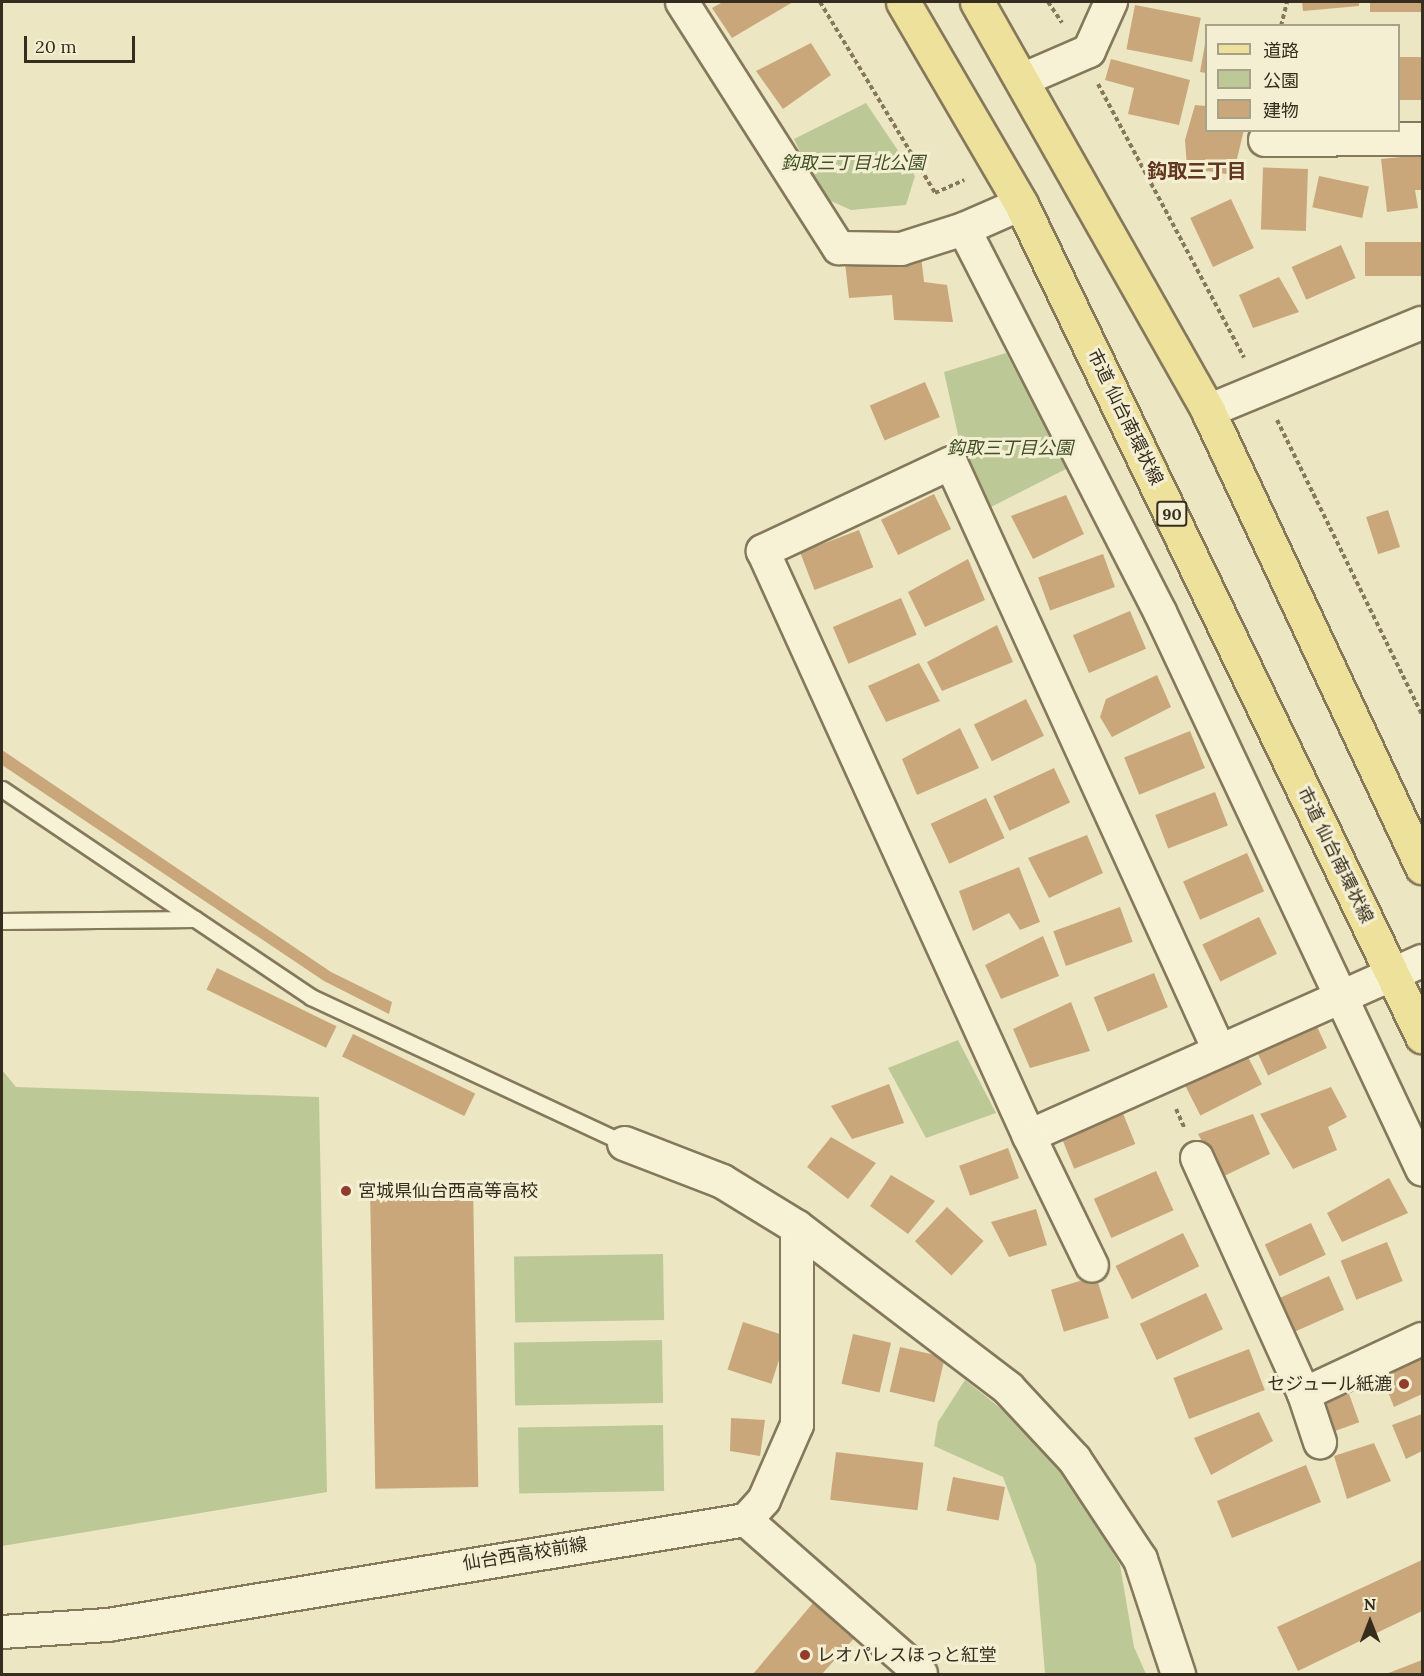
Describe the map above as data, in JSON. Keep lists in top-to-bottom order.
{
  "streets": {
    "main road": ["市道 仙台南環状線", "90"],
    "street": ["仙台西高校前線"]
  },
  "districts": ["鈎取三丁目"],
  "parks": ["鈎取三丁目北公園", "鈎取三丁目公園"],
  "places": ["宮城県仙台西高等高校", "セジュール紙漉", "レオパレスほっと紅堂"],
  "legend": ["道路", "公園", "建物"],
  "scale_bar": "20 m",
  "north": "top"
}
